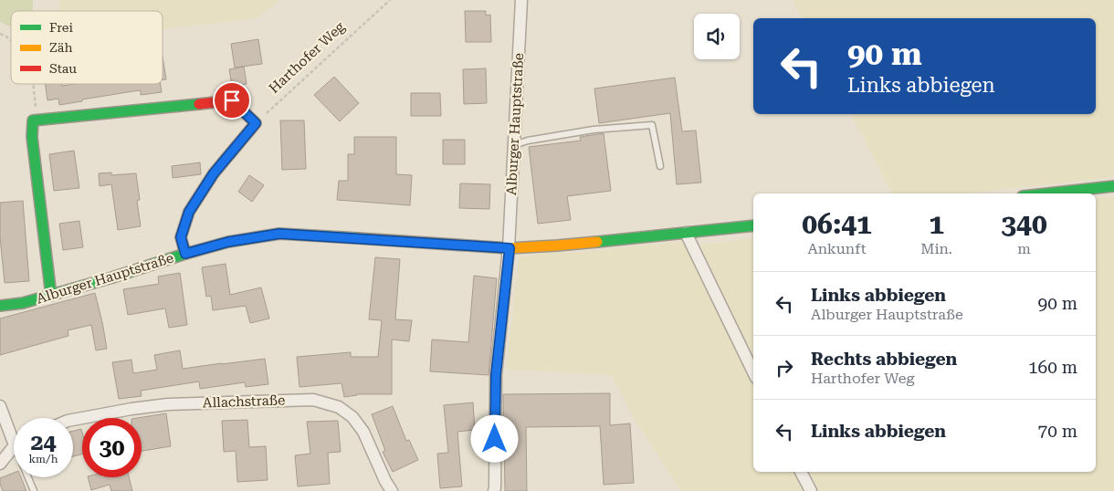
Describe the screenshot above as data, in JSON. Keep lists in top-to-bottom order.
{
  "streets": {
    "street": ["Alburger Hauptstraße", "Allachstraße"],
    "path": ["Harthofer Weg"]
  },
  "legend": ["Frei", "Zäh", "Stau"],
  "page": {
    "turn": ["90 m", "Links abbiegen"],
    "eta": [
      "06:41",
      "Ankunft",
      "1",
      "Min.",
      "340",
      "m"
    ],
    "list": [
      {
        "name": "Links abbiegen",
        "note": "Alburger Hauptstraße",
        "value": "90 m"
      },
      {
        "name": "Rechts abbiegen",
        "note": "Harthofer Weg",
        "value": "160 m"
      },
      {
        "name": "Links abbiegen",
        "value": "70 m"
      }
    ],
    "speed": "24 km/h",
    "limit": "30"
  }
}
